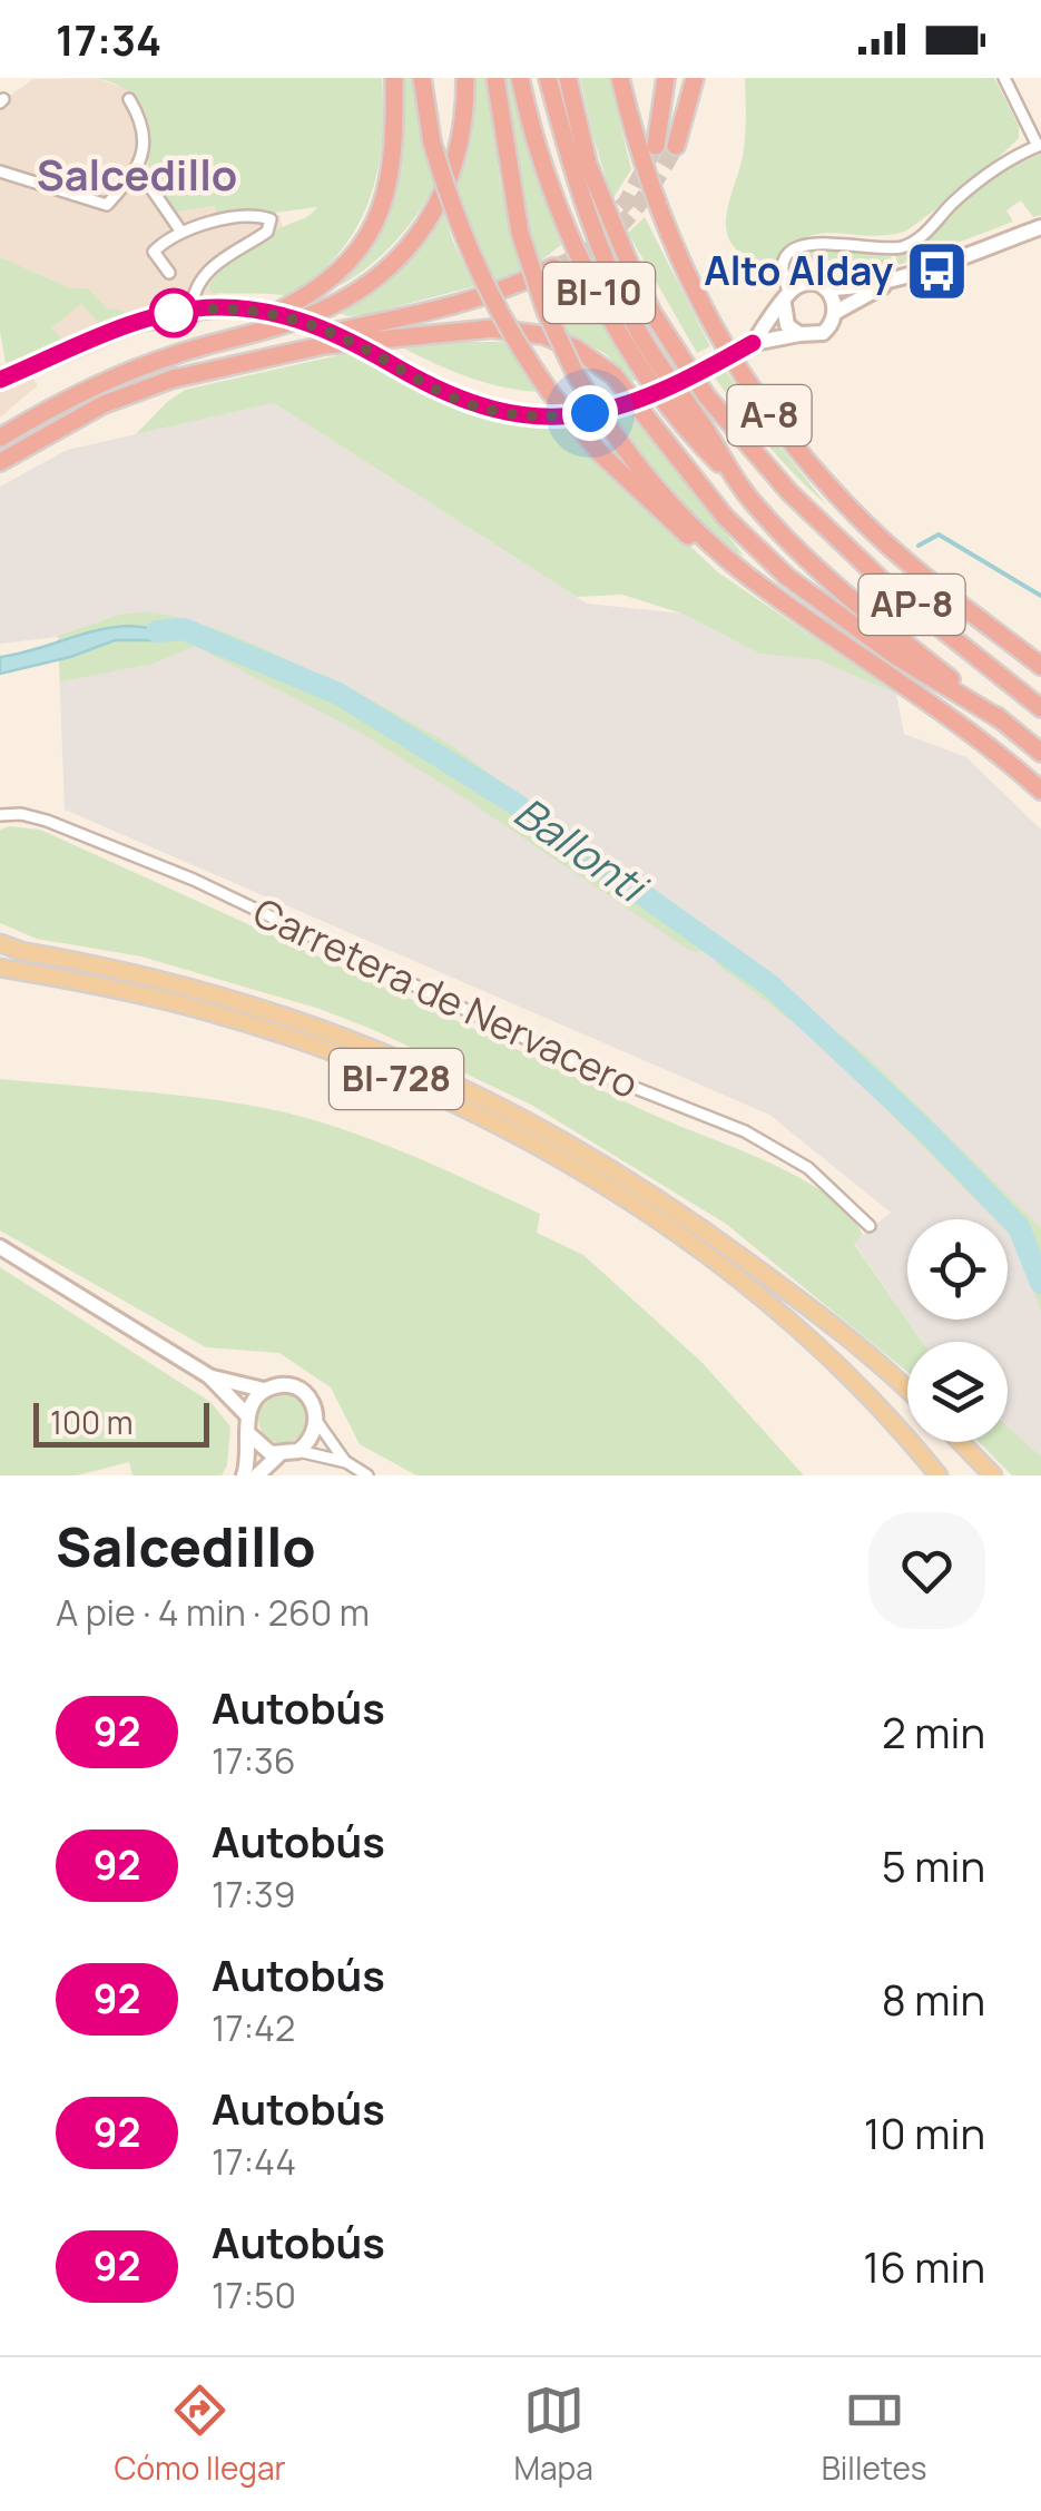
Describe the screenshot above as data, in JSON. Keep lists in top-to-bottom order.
{
  "streets": {
    "highway": ["BI-10", "A-8", "AP-8"],
    "main road": ["BI-728"],
    "street": ["Carretera de Nervacero"]
  },
  "crossings": [
    ["BI-10", "A-8"]
  ],
  "districts": ["Salcedillo"],
  "water": ["Ballonti"],
  "places": {
    "bus stop": ["Alto Alday"]
  },
  "lines": ["bus line 92"],
  "scale_bar": "100 m",
  "page": {
    "status": "17:34",
    "scale": "100 m",
    "heading": ["Salcedillo", "A pie · 4 min · 260 m"],
    "list": [
      {
        "mark": "92",
        "name": "Autobús",
        "note": "17:36",
        "value": "2 min"
      },
      {
        "mark": "92",
        "name": "Autobús",
        "note": "17:39",
        "value": "5 min"
      },
      {
        "mark": "92",
        "name": "Autobús",
        "note": "17:42",
        "value": "8 min"
      },
      {
        "mark": "92",
        "name": "Autobús",
        "note": "17:44",
        "value": "10 min"
      },
      {
        "mark": "92",
        "name": "Autobús",
        "note": "17:50",
        "value": "16 min"
      }
    ],
    "tabs": ["Cómo llegar", "Mapa", "Billetes"]
  }
}
